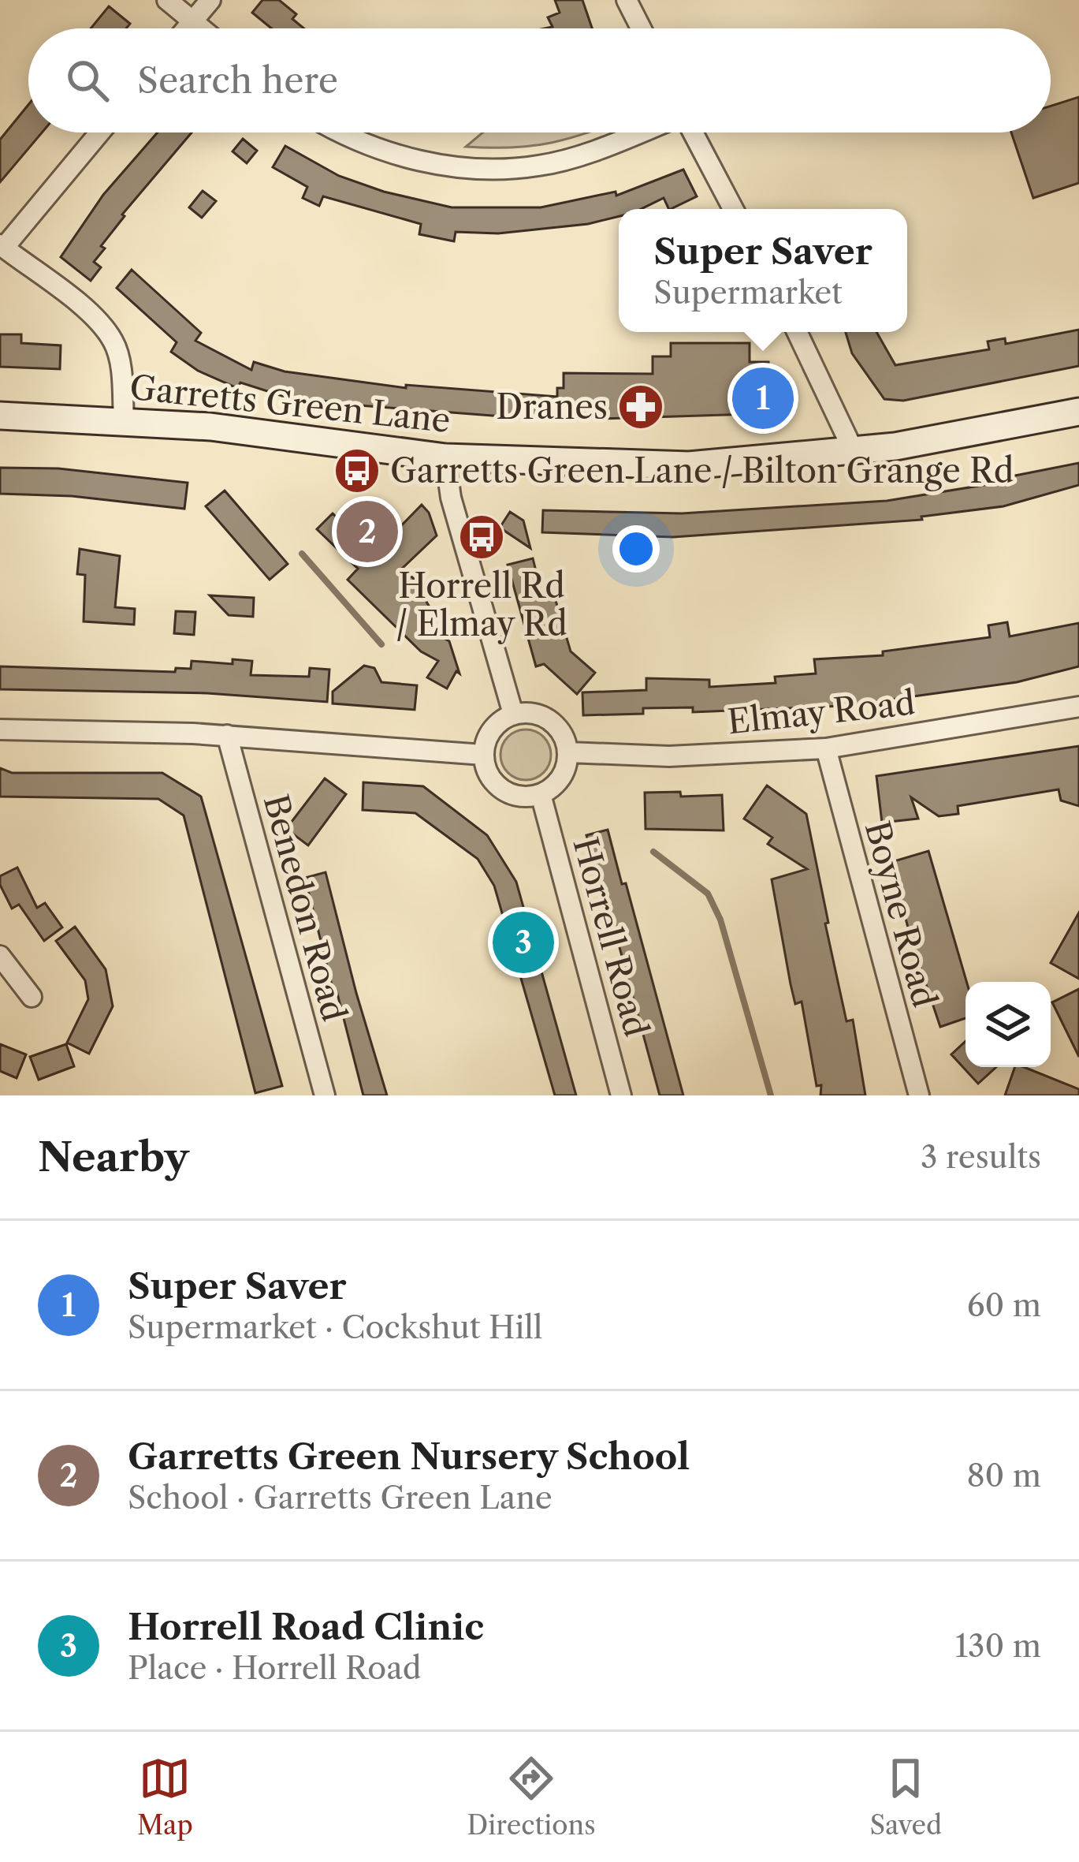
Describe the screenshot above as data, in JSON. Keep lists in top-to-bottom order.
{
  "streets": {
    "street": [
      "Garretts Green Lane",
      "Elmay Road",
      "Benedon Road",
      "Boyne Road",
      "Horrell Road"
    ]
  },
  "crossings": [
    ["Elmay Road", "Boyne Road"],
    ["Elmay Road", "Horrell Road"]
  ],
  "places": {
    "pharmacy": ["Dranes"],
    "bus stop": ["Garretts Green Lane / Bilton Grange Rd", "Horrell Rd / Elmay Rd"]
  },
  "page": {
    "search": "Search here",
    "popup": ["Super Saver", "Supermarket"],
    "pins": ["1", "2", "3"],
    "heading": ["Nearby", "3 results"],
    "list": [
      {
        "mark": "1",
        "name": "Super Saver",
        "note": "Supermarket · Cockshut Hill",
        "value": "60 m"
      },
      {
        "mark": "2",
        "name": "Garretts Green Nursery School",
        "note": "School · Garretts Green Lane",
        "value": "80 m"
      },
      {
        "mark": "3",
        "name": "Horrell Road Clinic",
        "note": "Place · Horrell Road",
        "value": "130 m"
      }
    ],
    "nav": ["Map", "Directions", "Saved"]
  }
}
